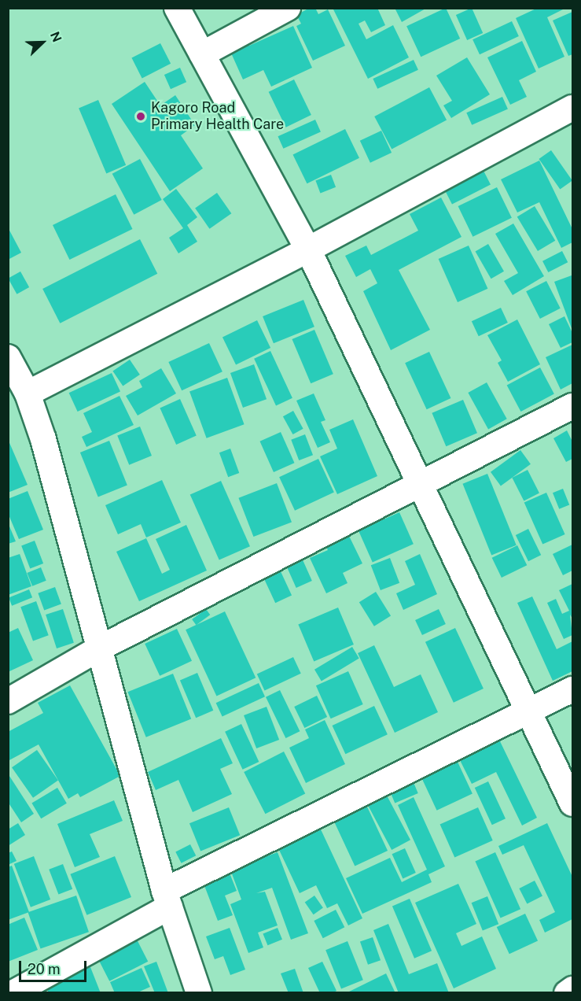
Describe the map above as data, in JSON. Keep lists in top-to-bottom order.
{
  "places": ["Kagoro Road Primary Health Care"],
  "scale_bar": "20 m",
  "north": "top right"
}
